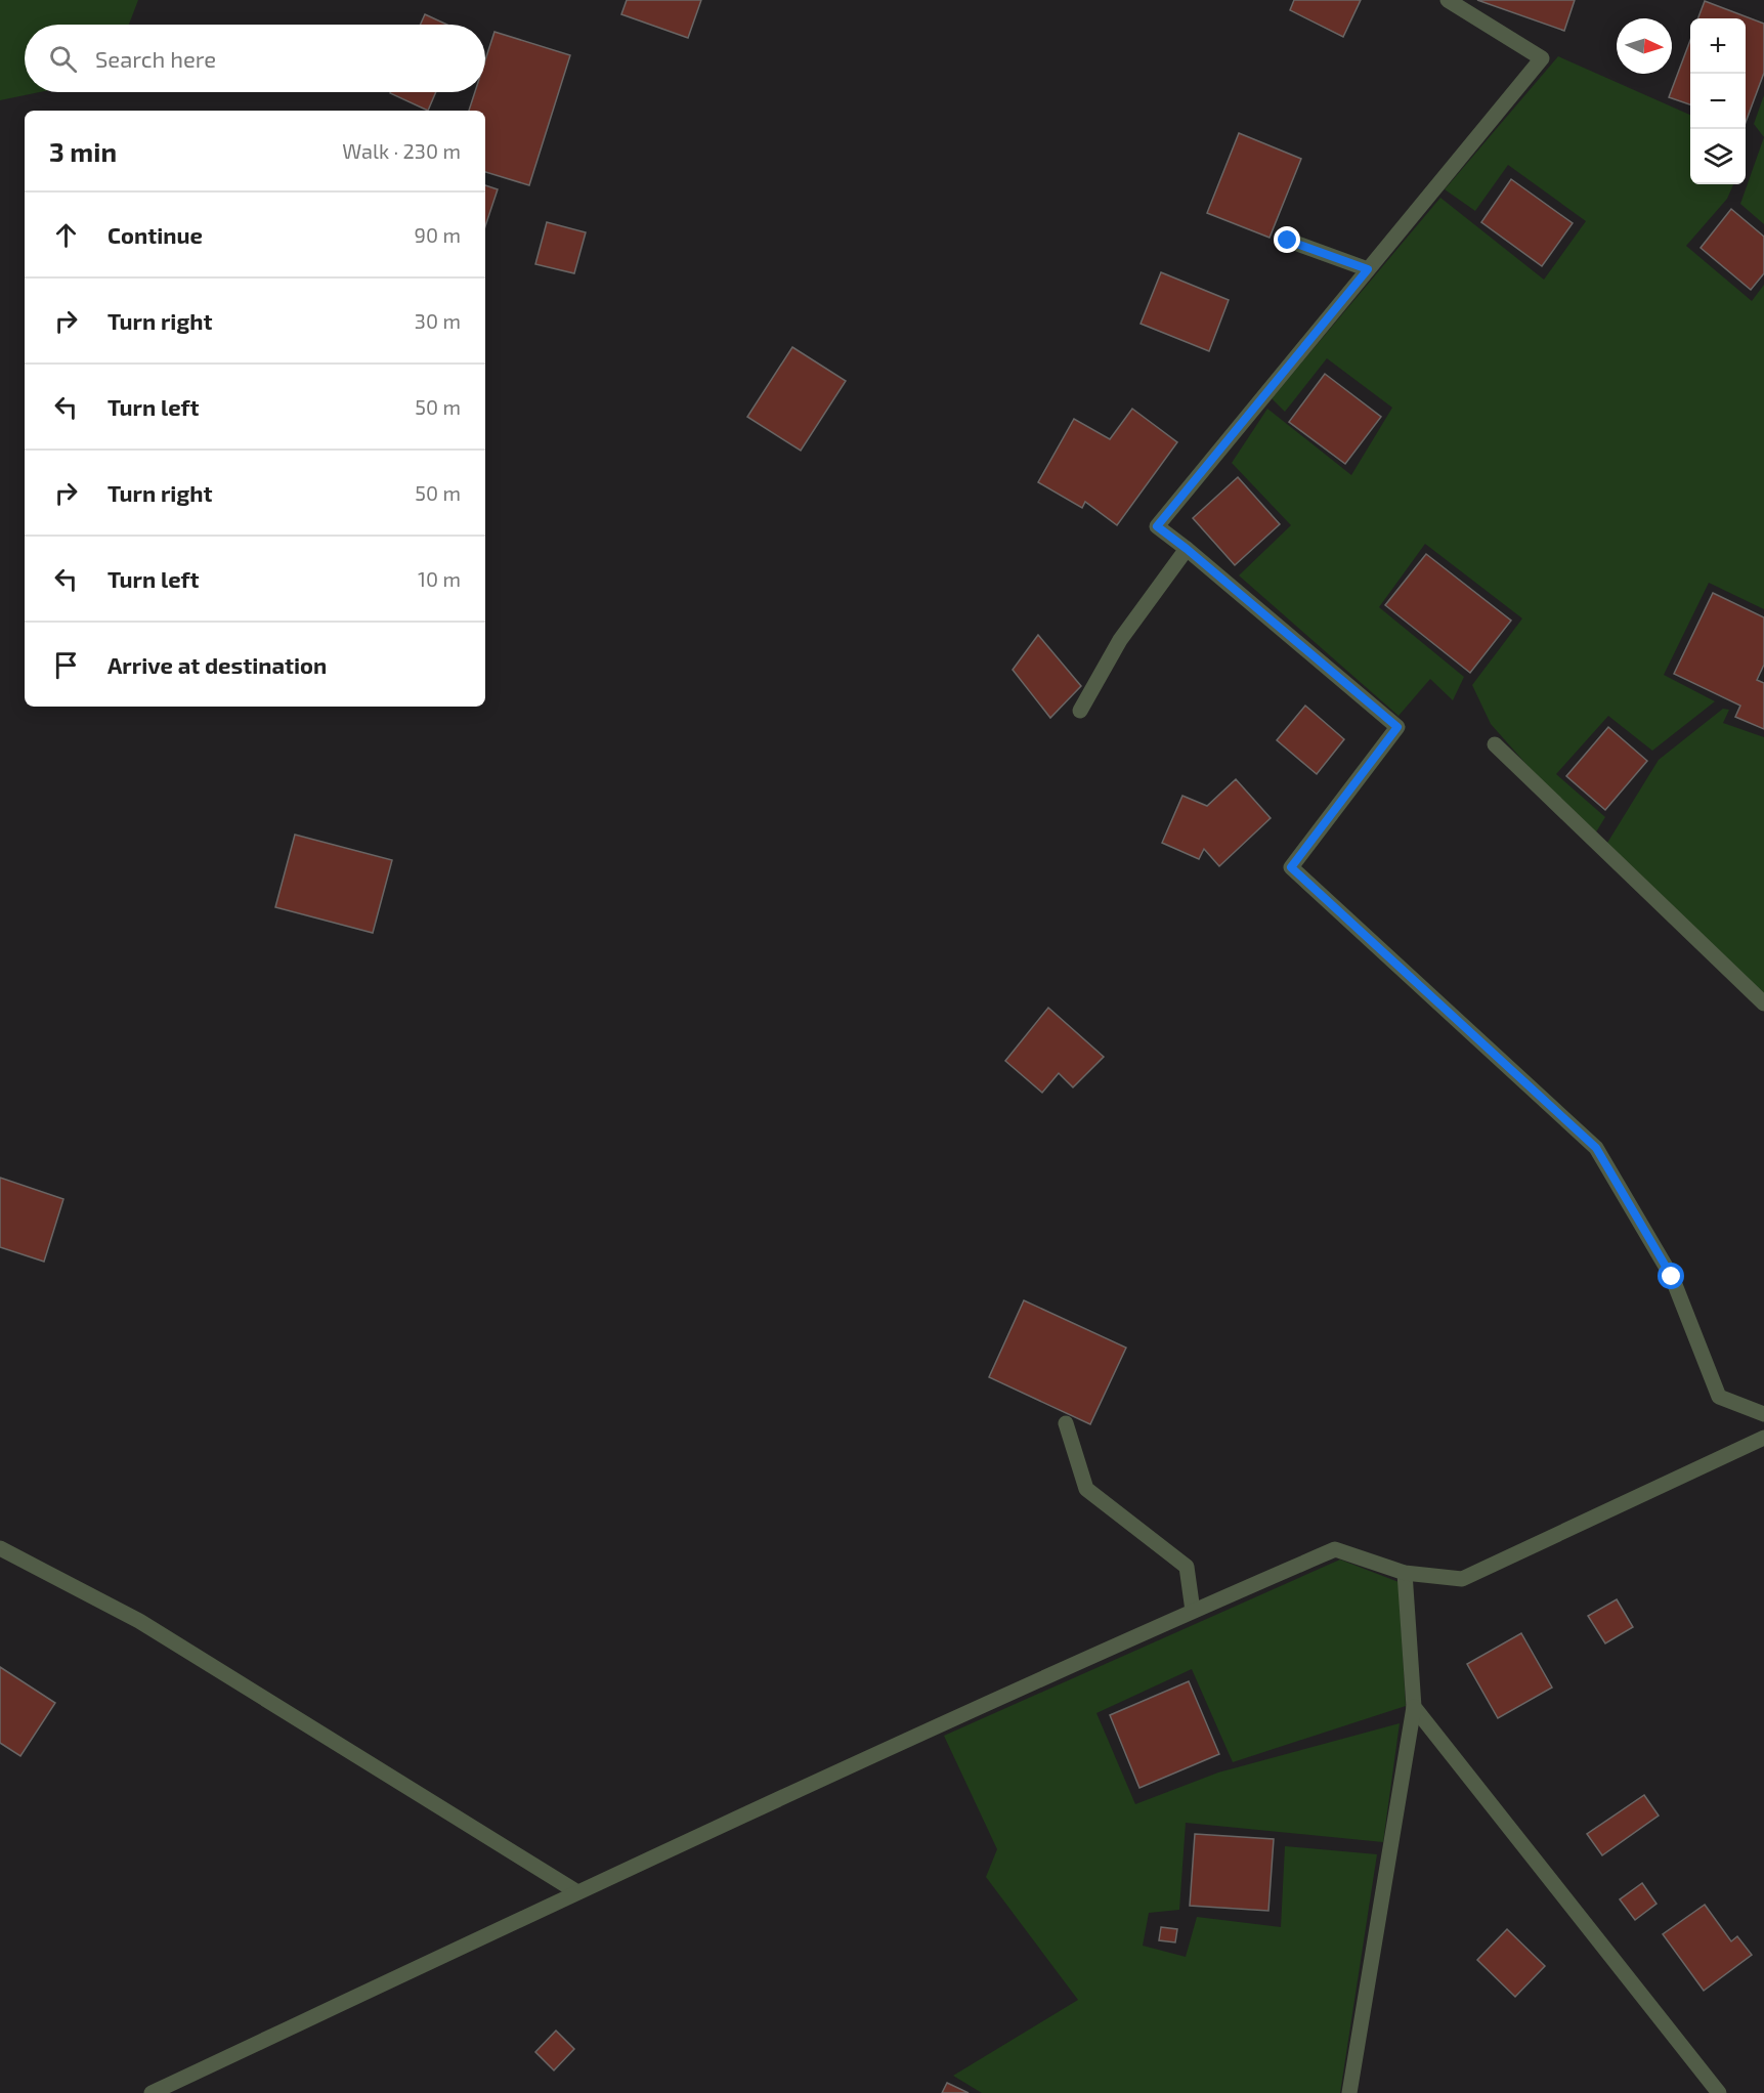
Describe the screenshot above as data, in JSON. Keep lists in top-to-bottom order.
{
  "north": "right",
  "page": {
    "map_buttons": ["+", "−"],
    "search": "Search here",
    "heading": ["3 min", "Walk · 230 m"],
    "list": [
      ["Continue", "90 m"],
      ["Turn right", "30 m"],
      ["Turn left", "50 m"],
      ["Turn right", "50 m"],
      ["Turn left", "10 m"],
      "Arrive at destination"
    ]
  }
}
